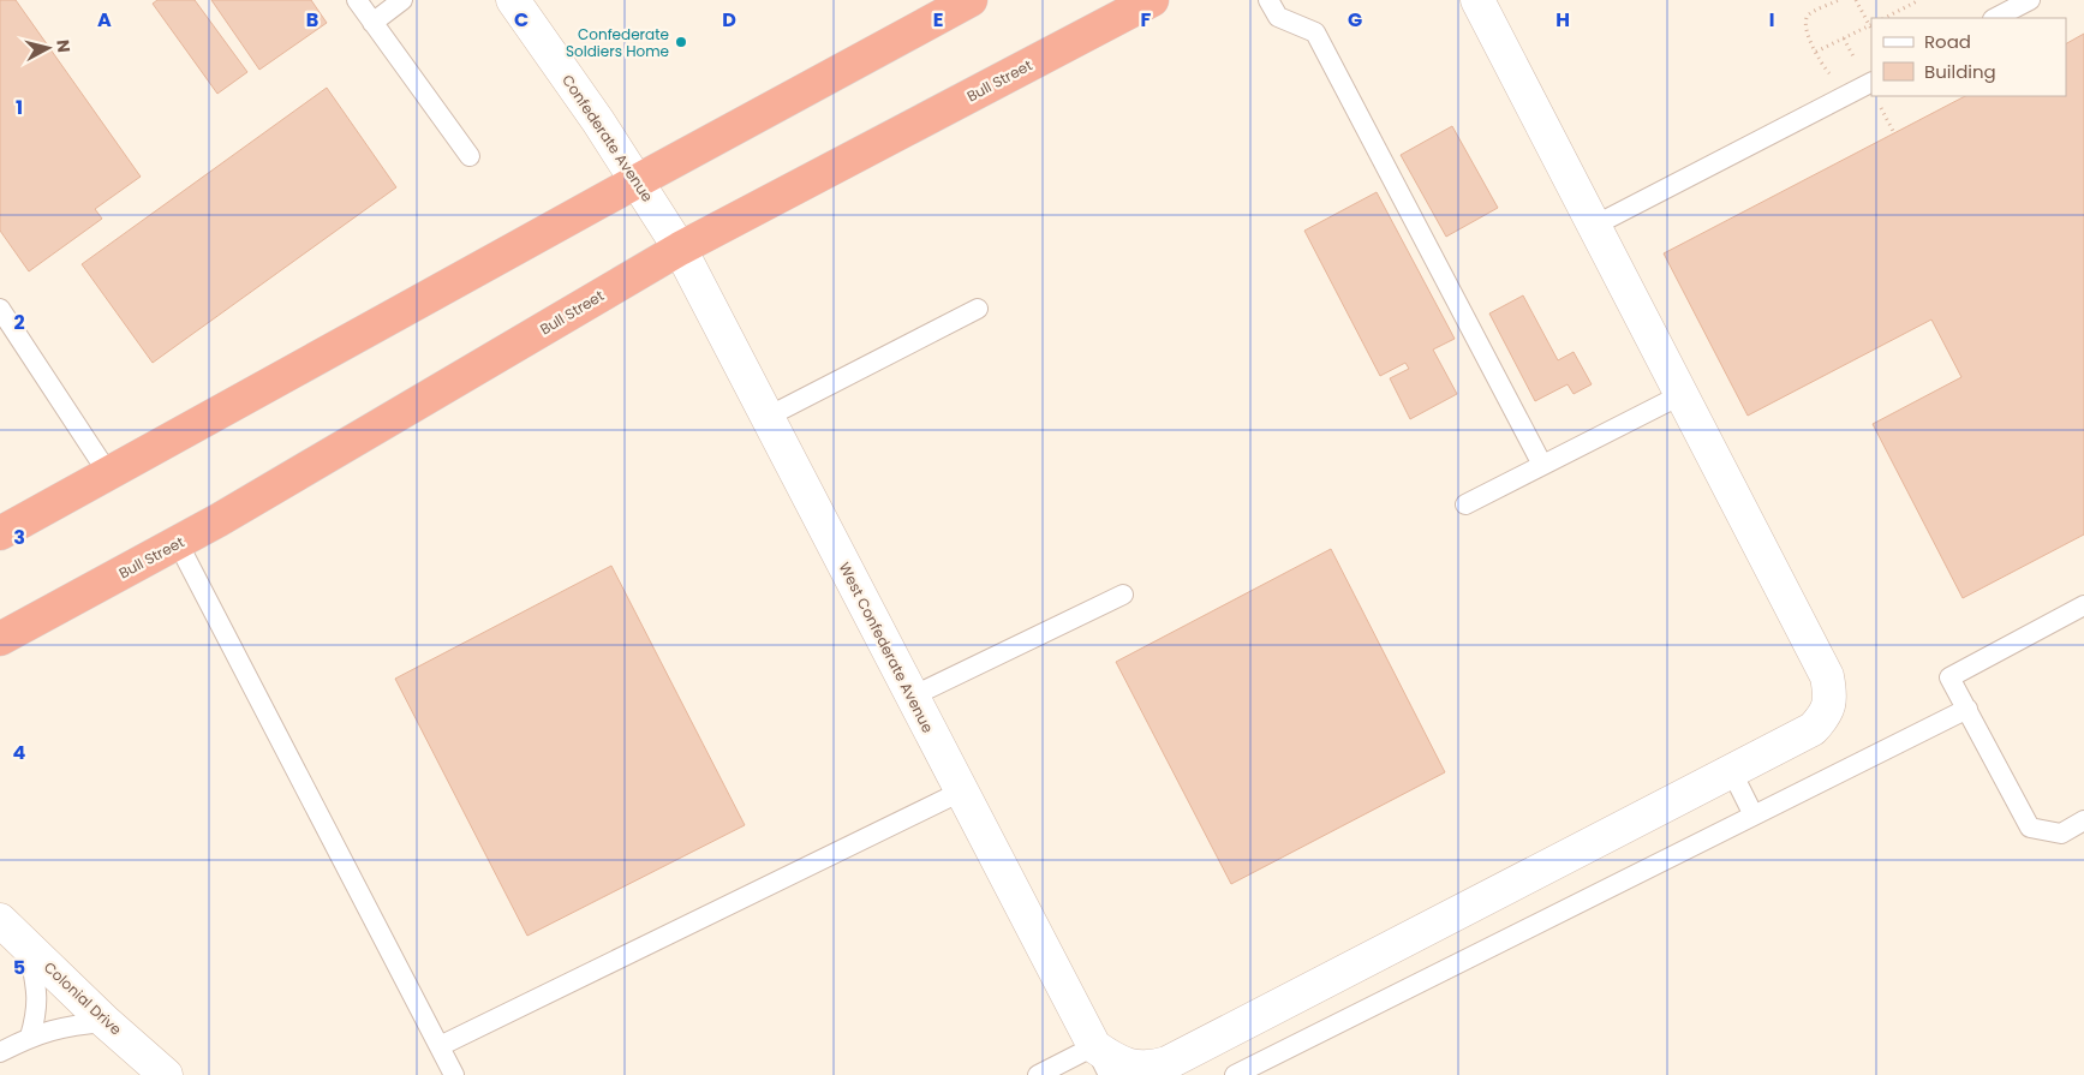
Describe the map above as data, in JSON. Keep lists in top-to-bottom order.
{
  "streets": {
    "highway": ["Bull Street"],
    "street": ["Confederate Avenue", "West Confederate Avenue", "Colonial Drive"]
  },
  "crossings": [
    ["Bull Street", "Confederate Avenue"],
    ["Bull Street", "West Confederate Avenue"],
    ["Confederate Avenue", "West Confederate Avenue"]
  ],
  "places": ["Confederate Soldiers Home"],
  "legend": ["Road", "Building"],
  "north": "right",
  "grid": {
    "columns": [
      "A",
      "B",
      "C",
      "D",
      "E",
      "F",
      "G",
      "H",
      "I"
    ],
    "rows": [
      "1",
      "2",
      "3",
      "4",
      "5"
    ]
  }
}
